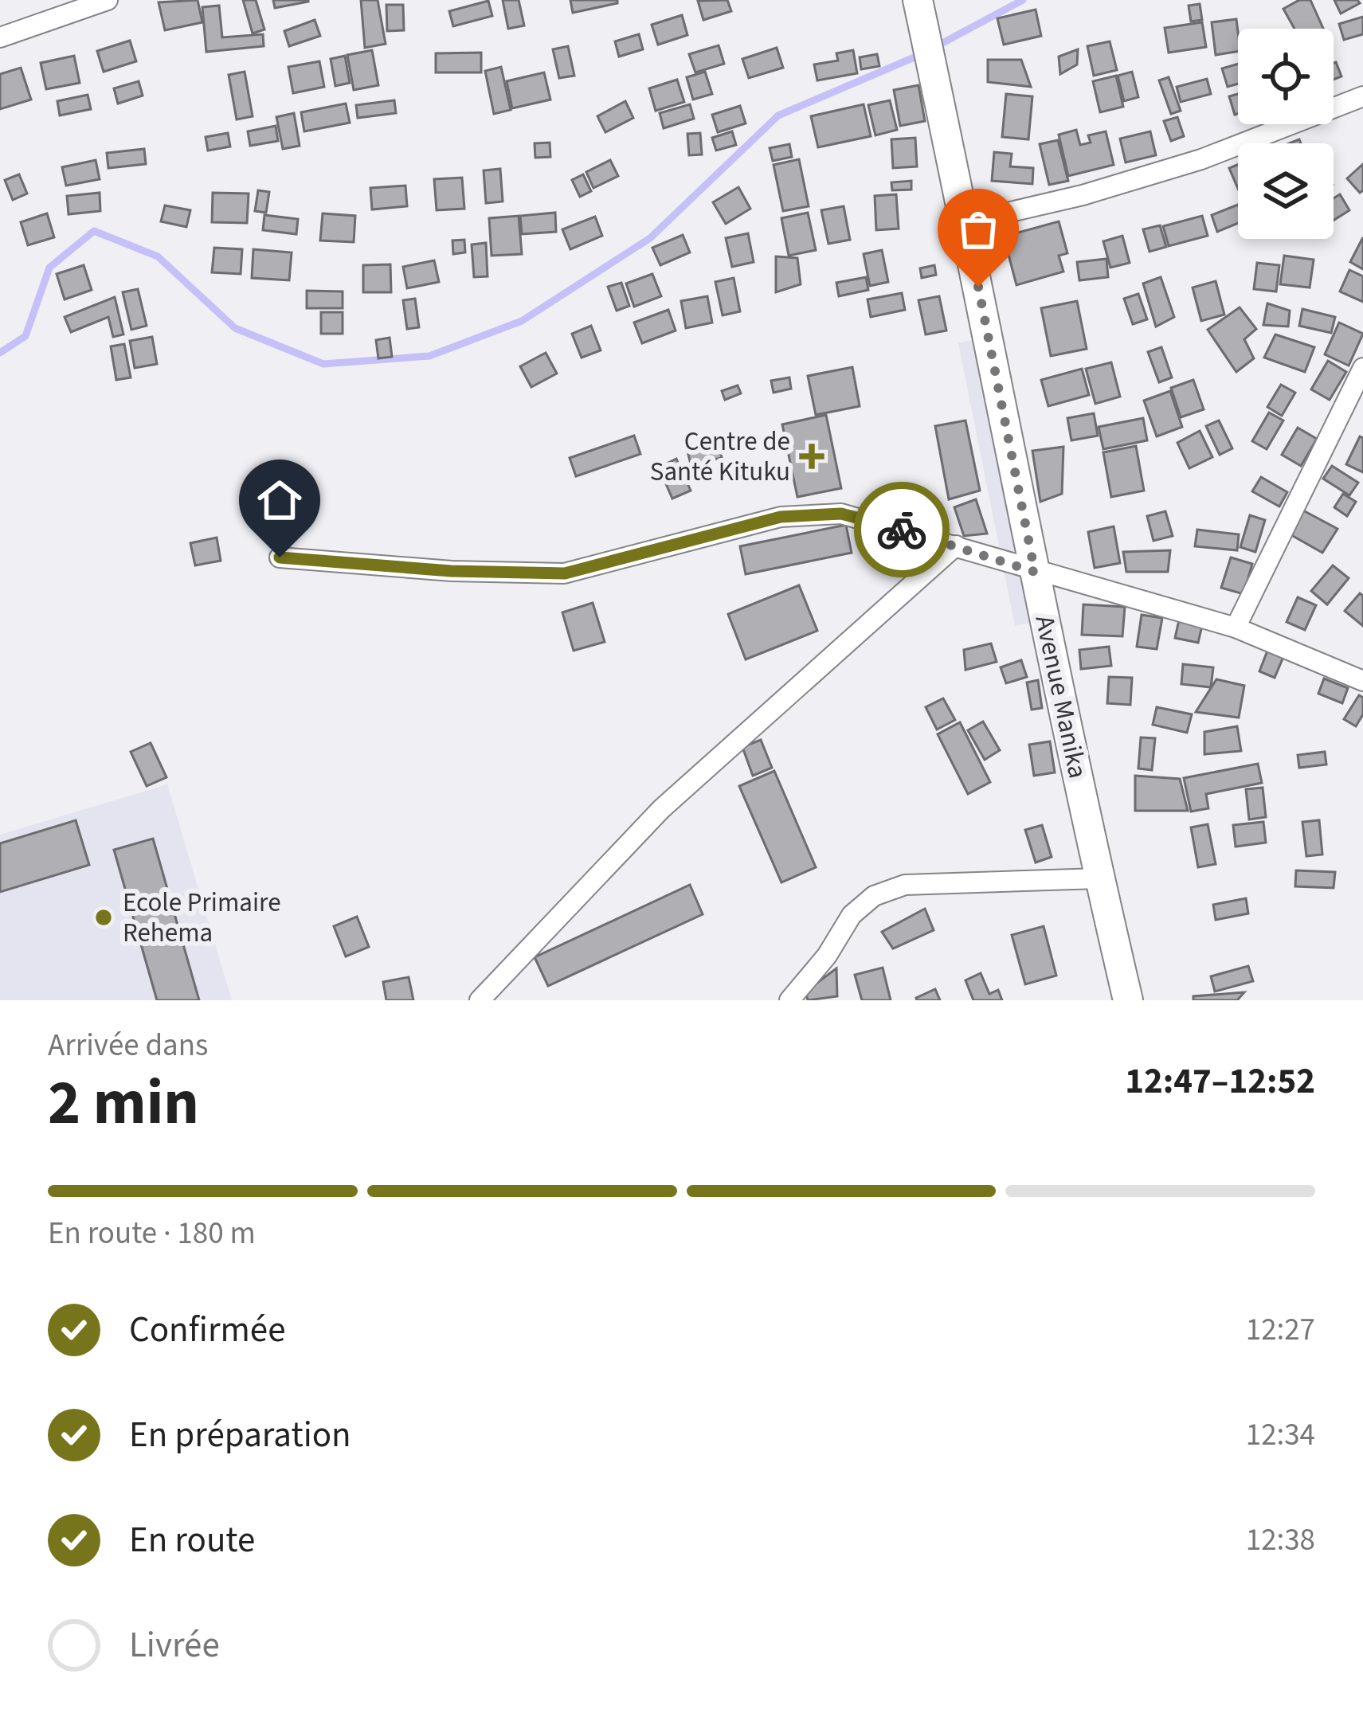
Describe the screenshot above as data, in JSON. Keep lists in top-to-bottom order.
{
  "streets": {
    "street": ["Avenue Manika"]
  },
  "places": {
    "health": ["Centre de Santé Kituku"],
    "other": ["Ecole Primaire Rehema"]
  },
  "page": {
    "heading": ["2 min", "Arrivée dans", "12:47–12:52"],
    "bar": "En route · 180 m",
    "list": [
      ["Confirmée", "12:27"],
      ["En préparation", "12:34"],
      ["En route", "12:38"],
      "Livrée"
    ]
  }
}
